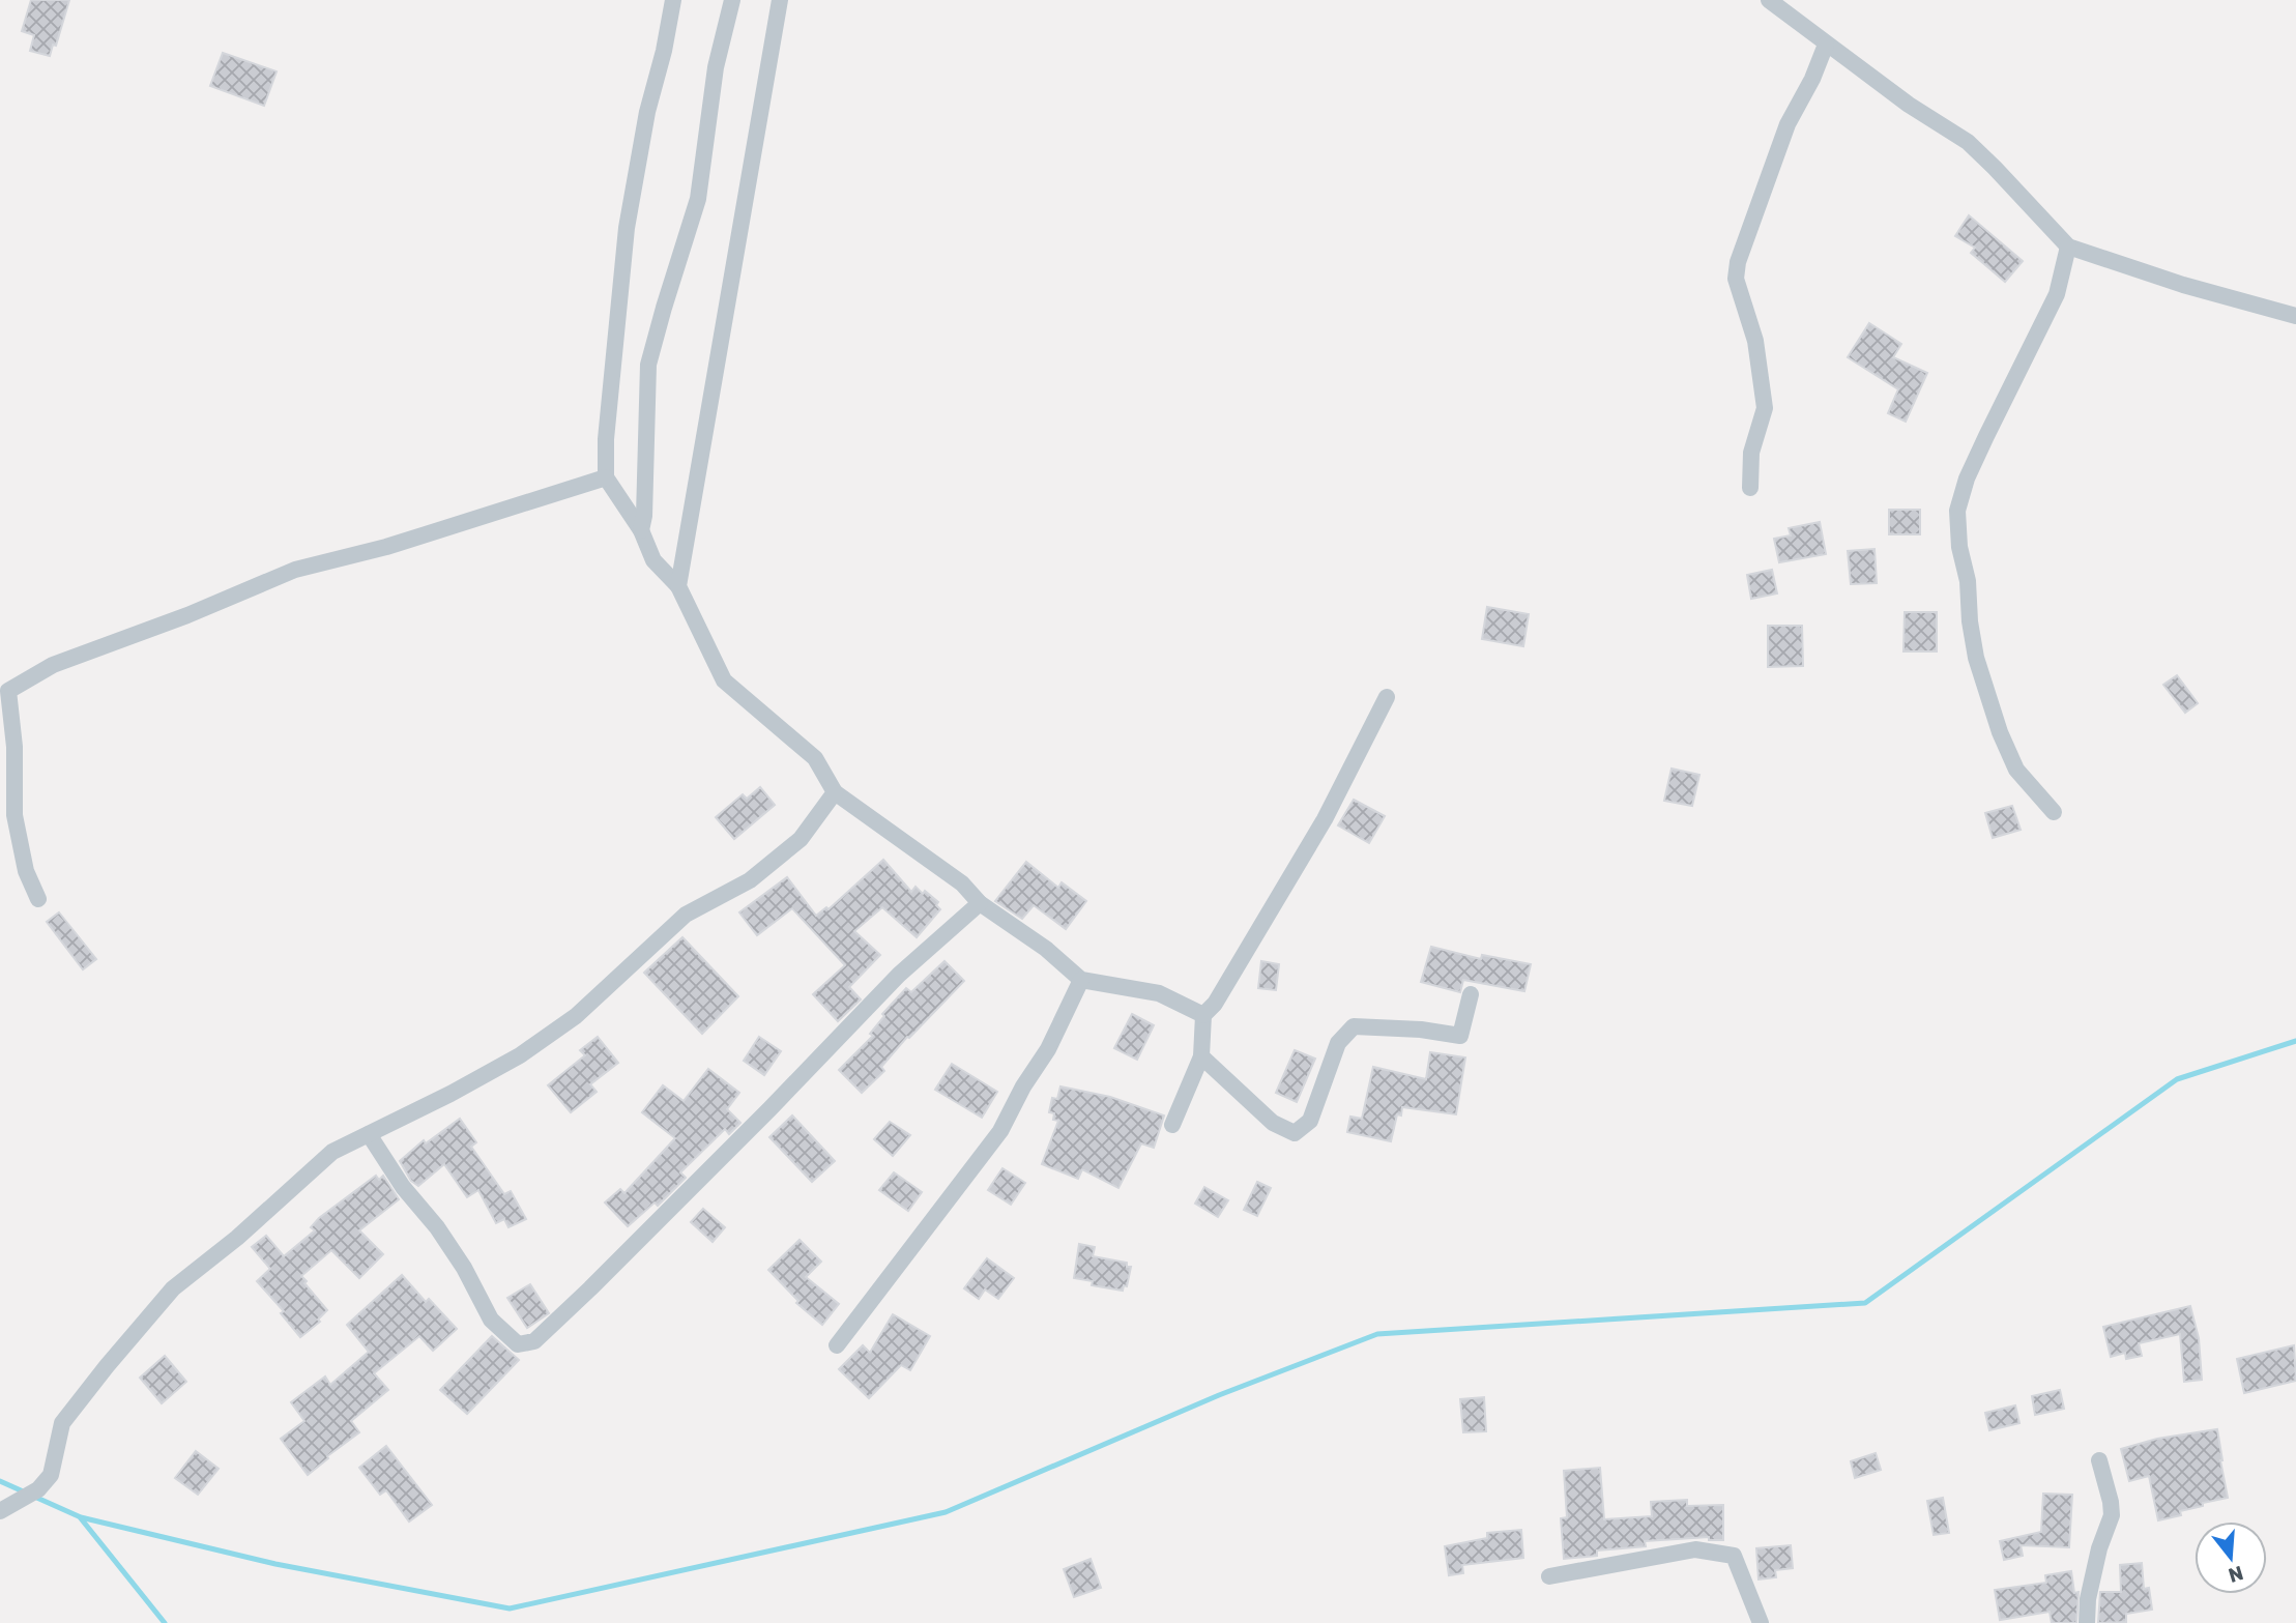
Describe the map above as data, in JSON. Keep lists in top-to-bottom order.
{
  "north": "bottom"
}
